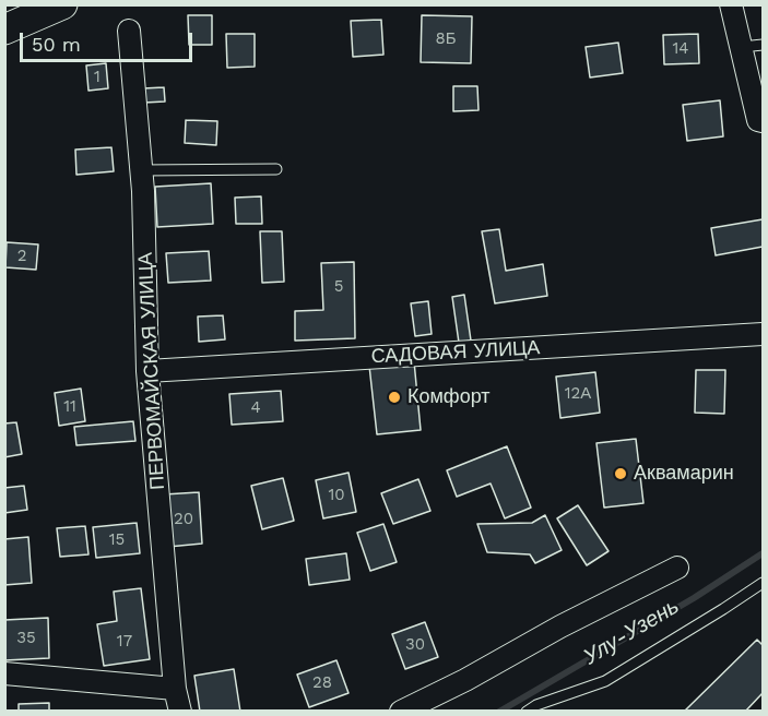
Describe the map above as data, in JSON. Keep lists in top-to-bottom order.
{
  "streets": {
    "street": ["САДОВАЯ УЛИЦА", "ПЕРВОМАЙСКАЯ УЛИЦА"]
  },
  "crossings": [
    ["САДОВАЯ УЛИЦА", "ПЕРВОМАЙСКАЯ УЛИЦА"]
  ],
  "water": ["Улу-Узень"],
  "places": ["Комфорт", "Аквамарин"],
  "house_numbers": [
    "8Б",
    "14",
    "1",
    "2",
    "5",
    "12А",
    "11",
    "4",
    "10",
    "20",
    "15",
    "35",
    "17",
    "30",
    "28"
  ],
  "scale_bar": "50 m"
}
